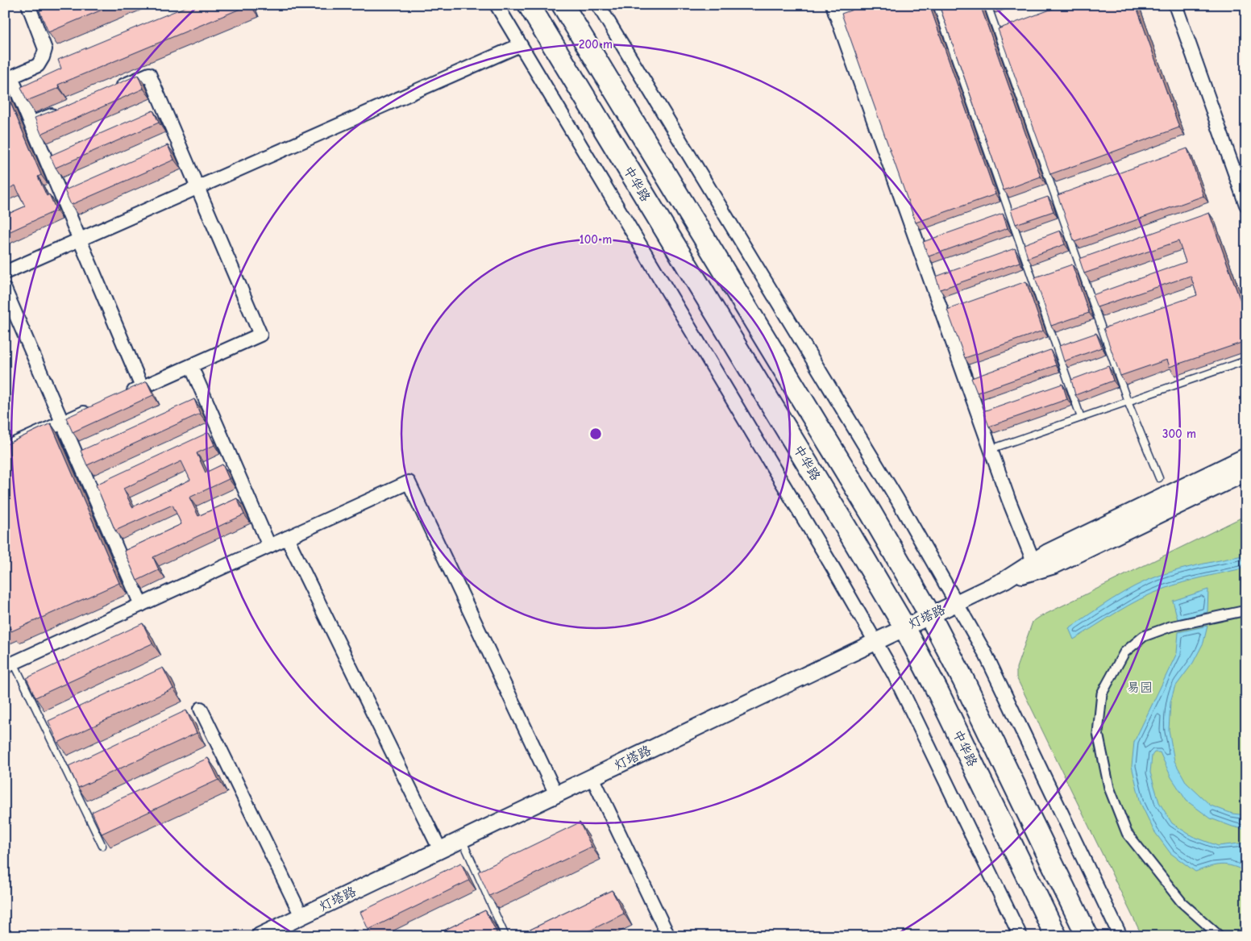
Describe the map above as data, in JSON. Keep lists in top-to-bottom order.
{
  "streets": {
    "highway": ["中华路"],
    "street": ["灯塔路"]
  },
  "crossings": [
    ["中华路", "灯塔路"]
  ],
  "parks": ["易园"],
  "rings": ["200 m", "100 m", "300 m"]
}
